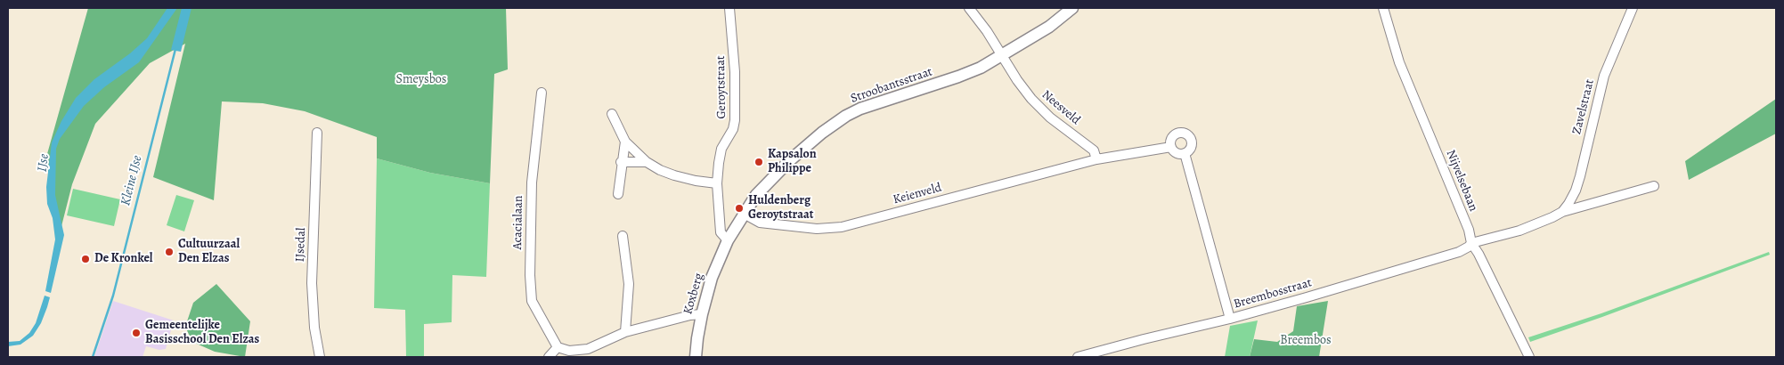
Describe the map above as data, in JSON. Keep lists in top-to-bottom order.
{
  "streets": {
    "street": [
      "Stroobantsstraat",
      "Geroytstraat",
      "Zavelstraat",
      "Neesveld",
      "Nijvelsebaan",
      "Keienveld",
      "Acacialaan",
      "IJsedal",
      "Koxberg",
      "Breembosstraat"
    ]
  },
  "crossings": [
    ["Stroobantsstraat", "Geroytstraat"],
    ["Stroobantsstraat", "Neesveld"],
    ["Stroobantsstraat", "Keienveld"],
    ["Stroobantsstraat", "Koxberg"],
    ["Geroytstraat", "Koxberg"],
    ["Neesveld", "Keienveld"],
    ["Nijvelsebaan", "Breembosstraat"]
  ],
  "water": ["IJse", "Kleine IJse"],
  "parks": ["Smeysbos", "Breembos"],
  "places": [
    "Kapsalon Philippe",
    "Huldenberg Geroytstraat",
    "Cultuurzaal Den Elzas",
    "De Kronkel",
    "Gemeentelijke Basisschool Den Elzas"
  ]
}
